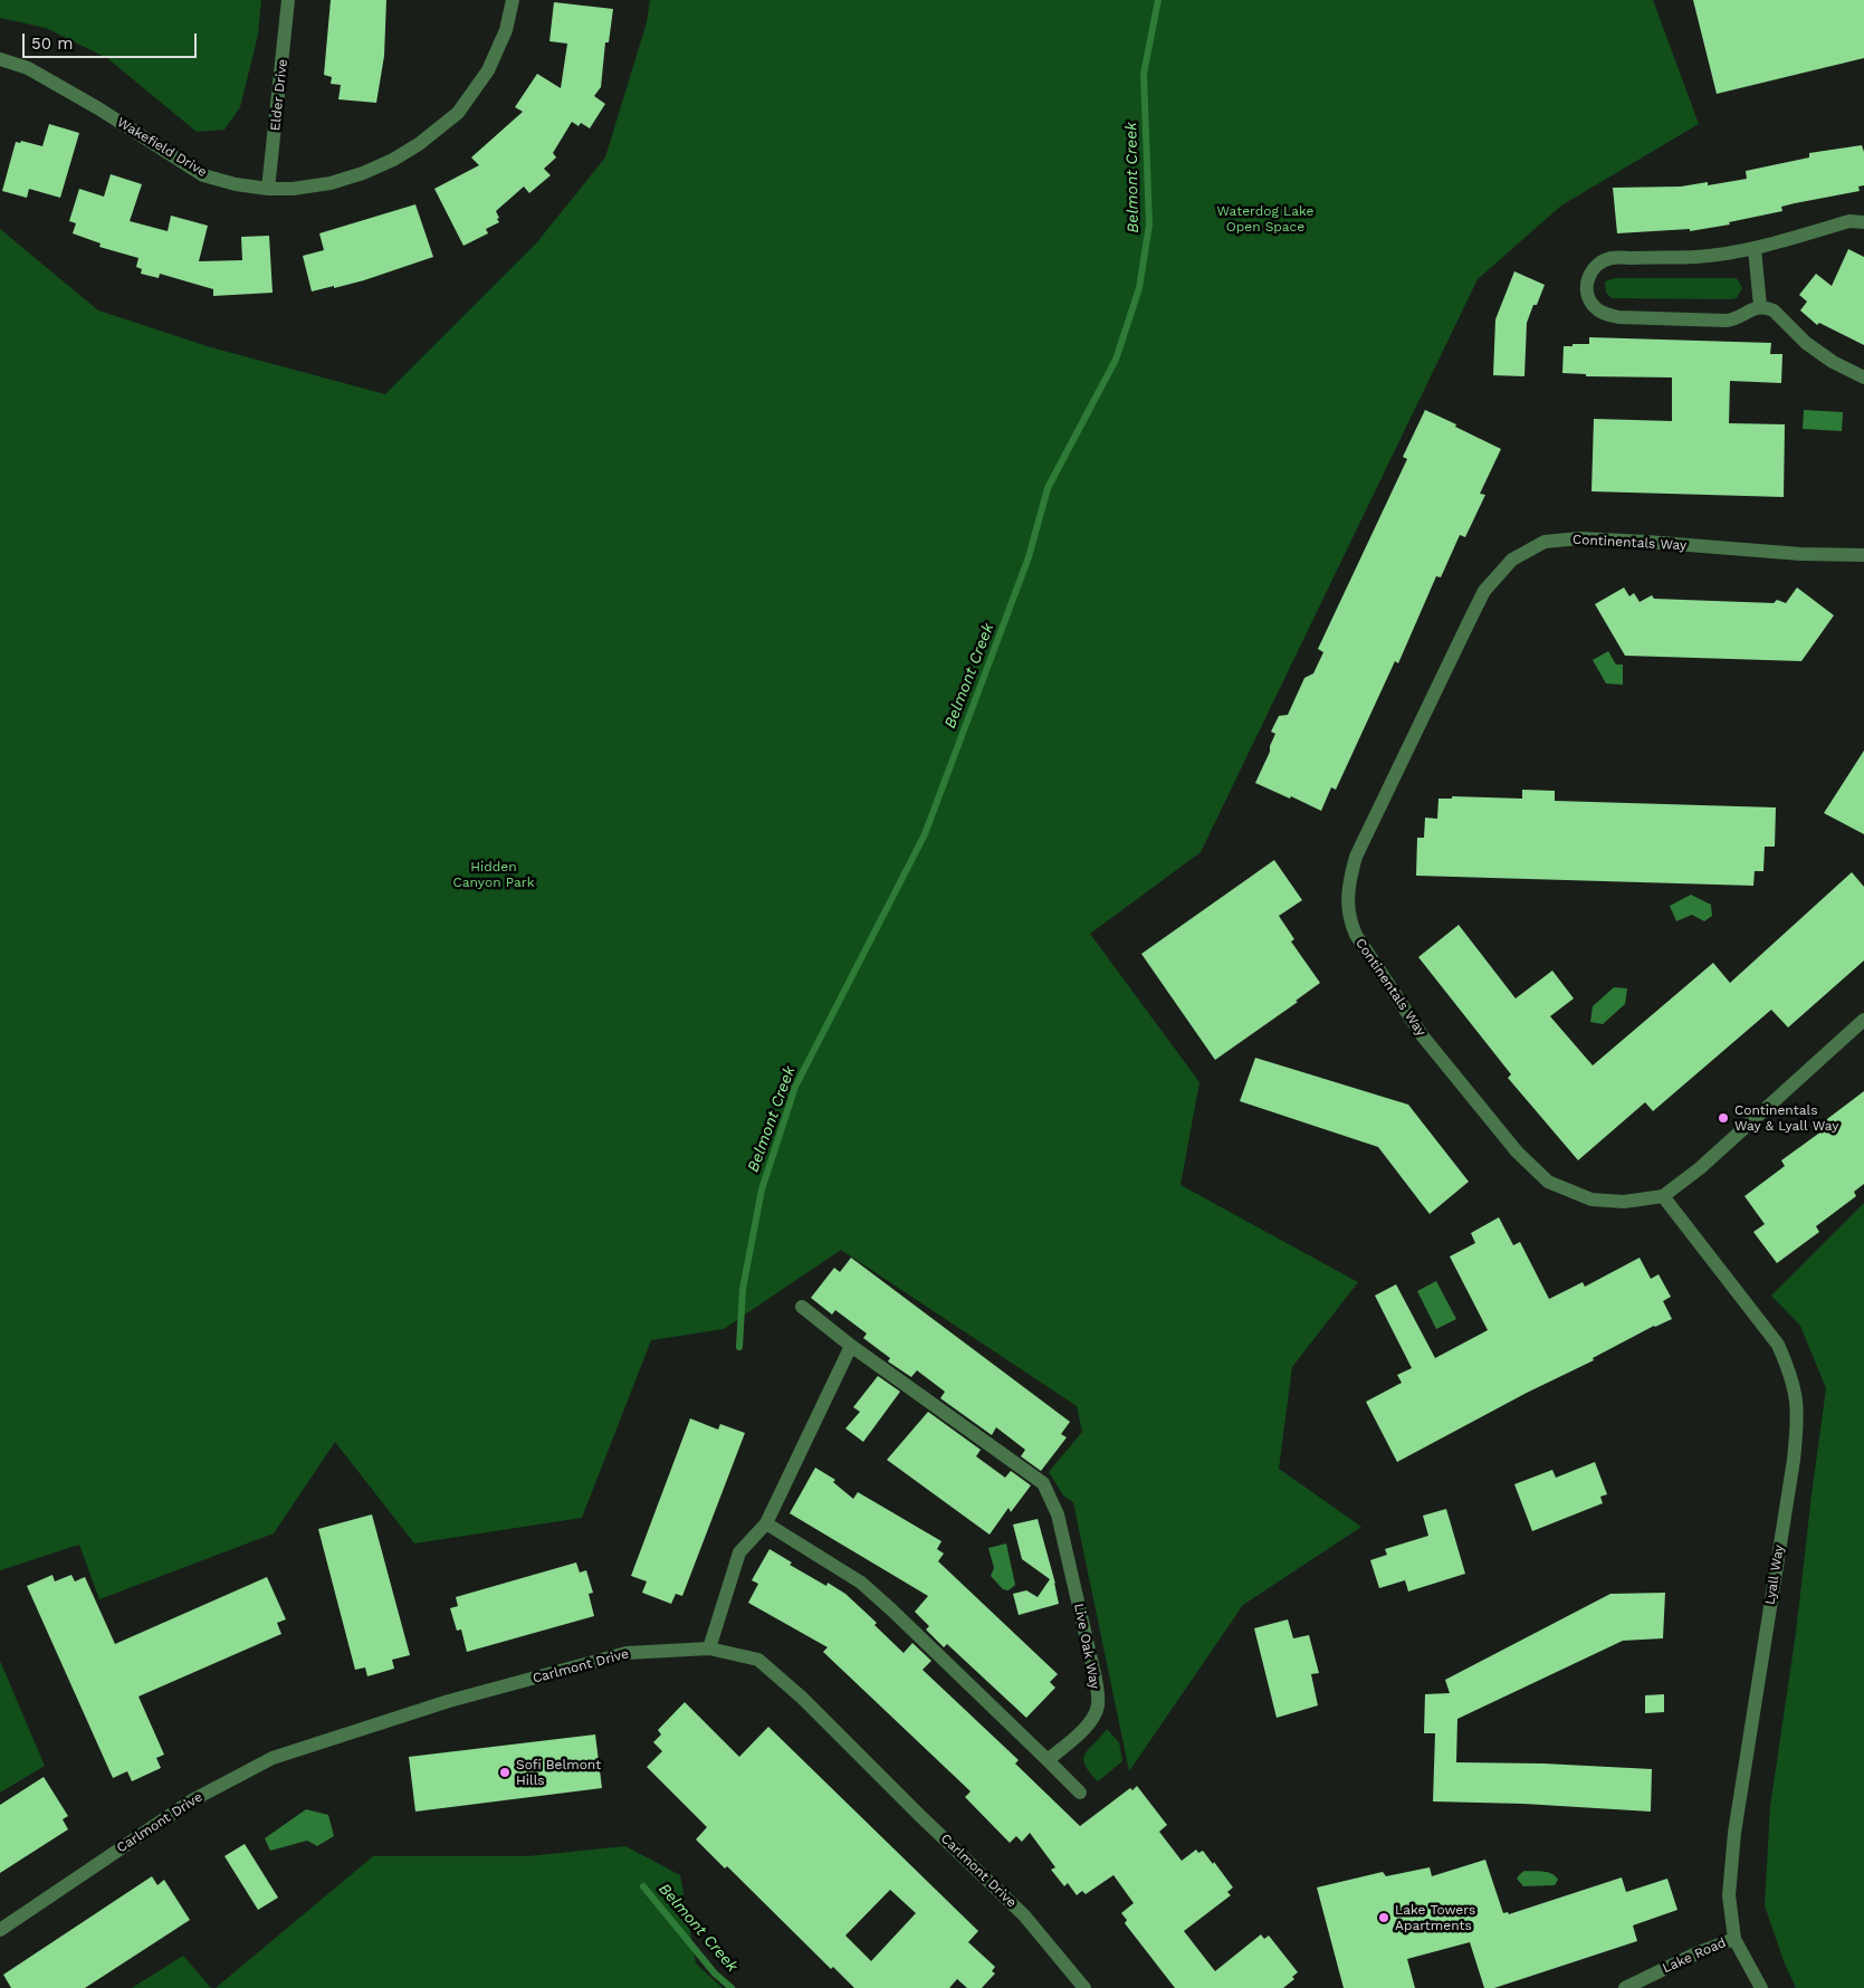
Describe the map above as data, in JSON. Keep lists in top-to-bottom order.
{
  "streets": {
    "street": [
      "Elder Drive",
      "Wakefield Drive",
      "Continentals Way",
      "Lyall Way",
      "Live Oak Way",
      "Carlmont Drive",
      "Lake Road"
    ]
  },
  "crossings": [
    ["Elder Drive", "Wakefield Drive"],
    ["Continentals Way", "Lyall Way"],
    ["Lyall Way", "Lake Road"]
  ],
  "water": ["Belmont Creek"],
  "parks": ["Waterdog Lake Open Space", "Hidden Canyon Park"],
  "places": ["Continentals Way & Lyall Way", "Sofi Belmont Hills", "Lake Towers Apartments"],
  "scale_bar": "50 m"
}
